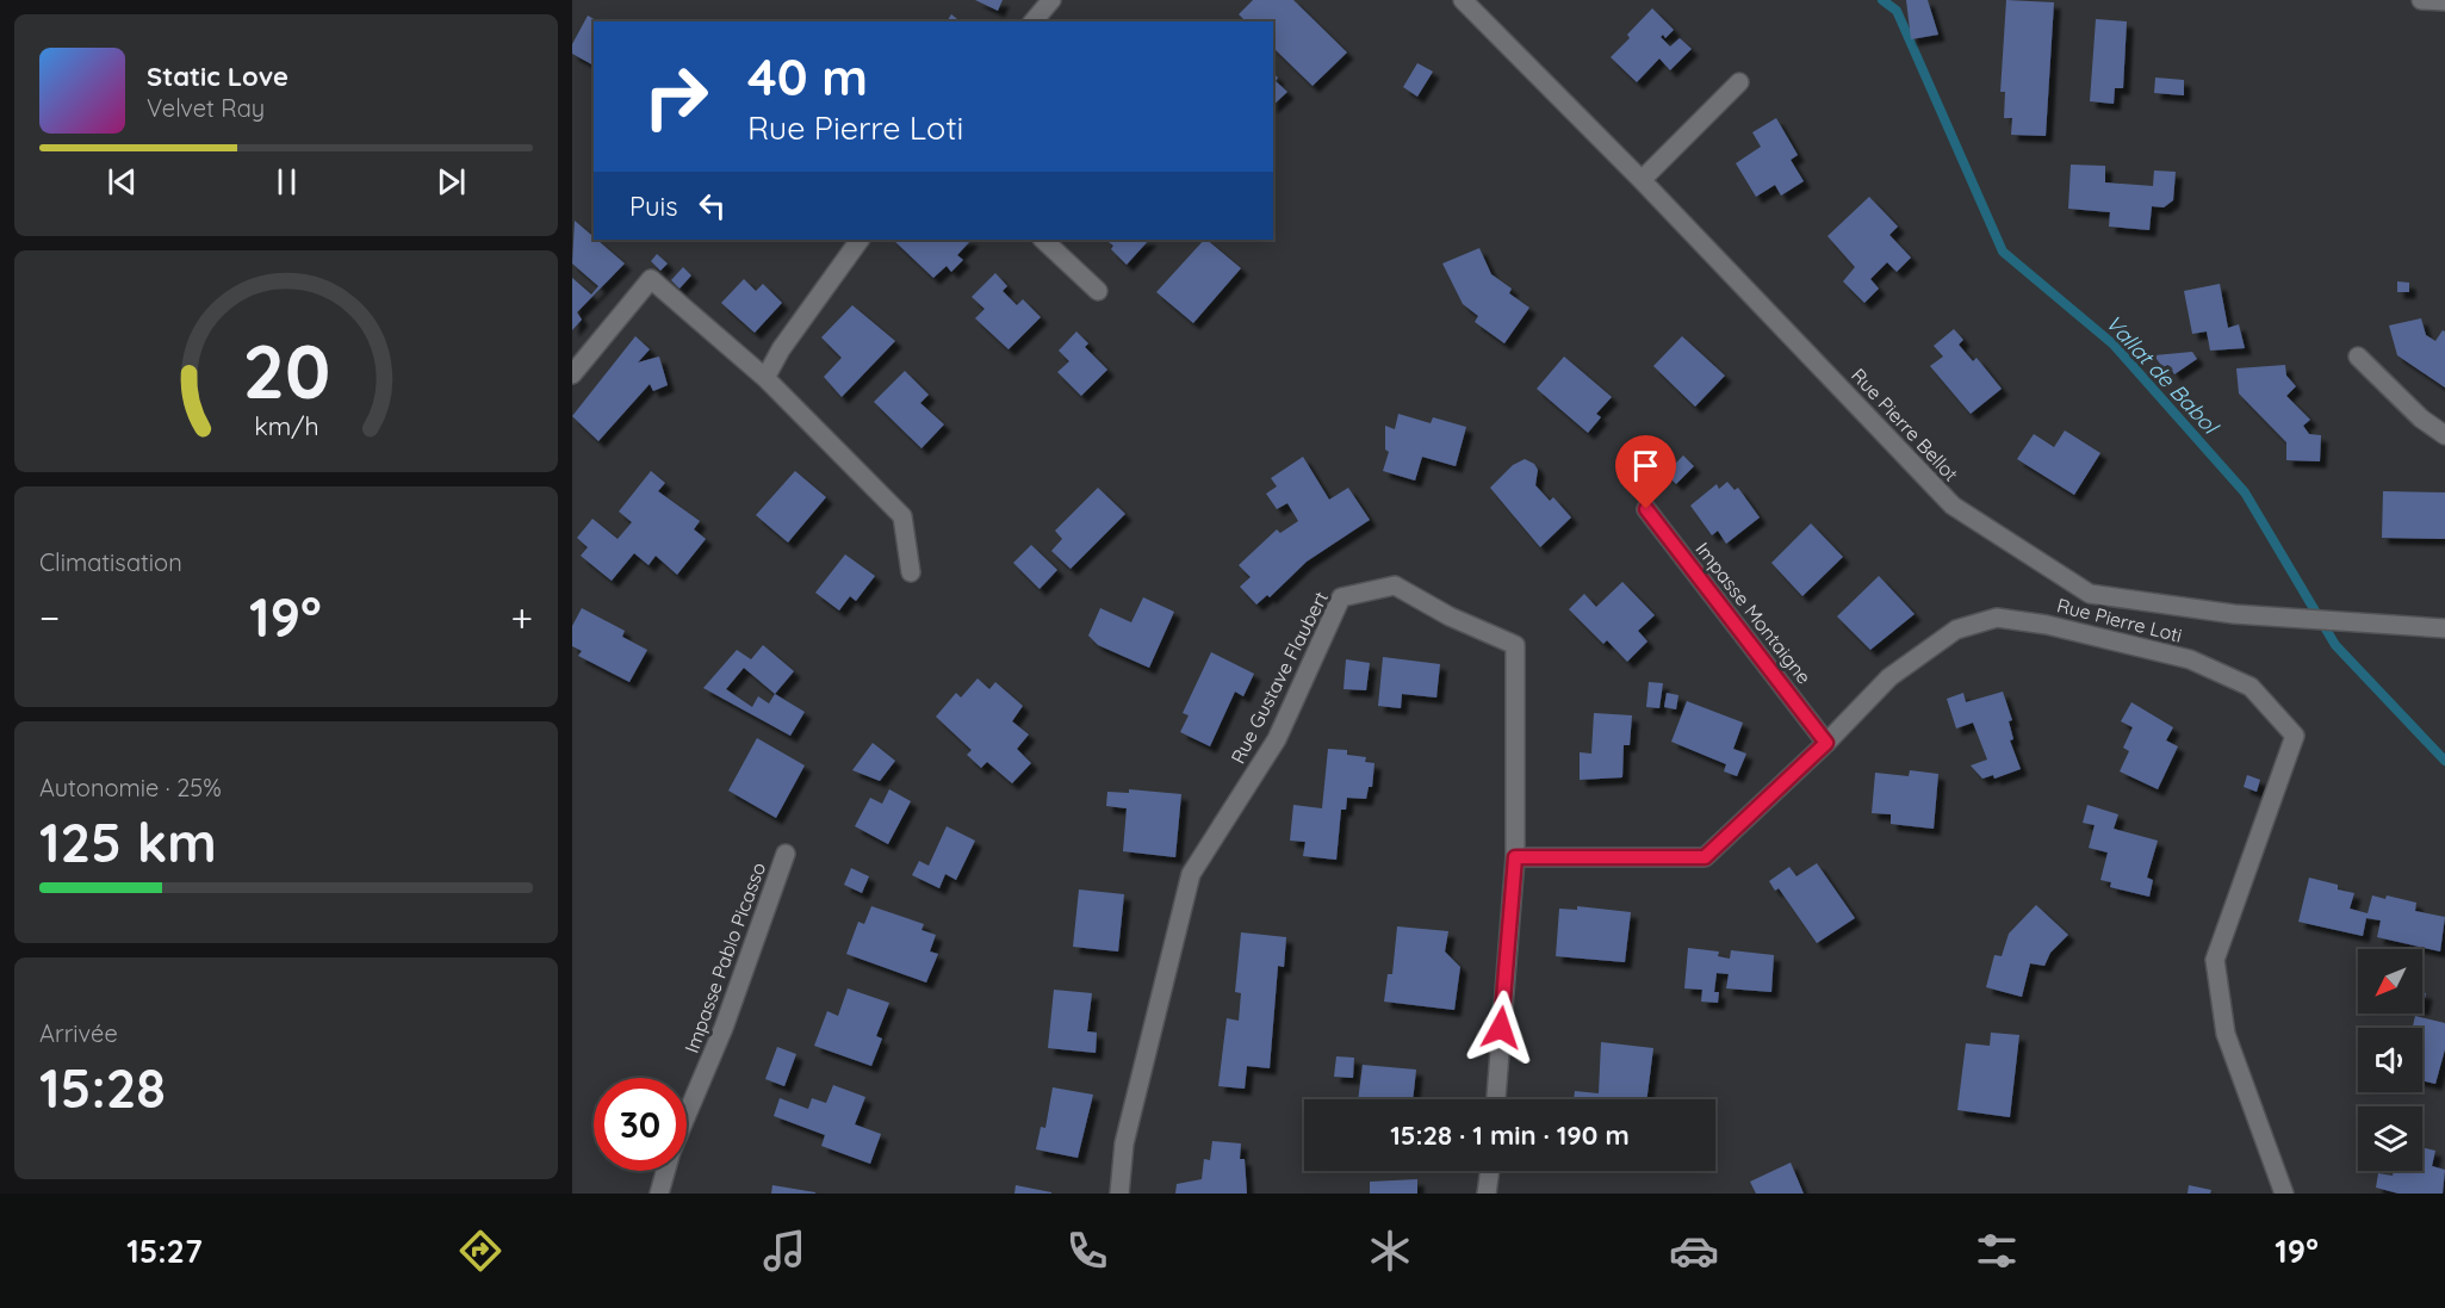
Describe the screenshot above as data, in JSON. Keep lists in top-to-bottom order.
{
  "streets": {
    "street": [
      "Rue Pierre Bellot",
      "Impasse Montaigne",
      "Rue Pierre Loti",
      "Rue Gustave Flaubert",
      "Impasse Pablo Picasso"
    ]
  },
  "crossings": [
    ["Impasse Montaigne", "Rue Pierre Loti"],
    ["Rue Pierre Loti", "Rue Gustave Flaubert"]
  ],
  "water": ["Vallat de Babol"],
  "north": "bottom left",
  "page": {
    "turn": ["40 m", "Rue Pierre Loti"],
    "song": ["Static Love", "Velvet Ray"],
    "then": "Puis",
    "tile": [
      "Climatisation",
      ["Autonomie · 25%", "125 km"],
      ["Arrivée", "15:28"]
    ],
    "heat": ["−", "19°", "+"],
    "limit": "30",
    "trip": "15:28 · 1 min · 190 m",
    "tabs": ["15:27", "19°"],
    "gauge": ["20", "km/h"]
  }
}
